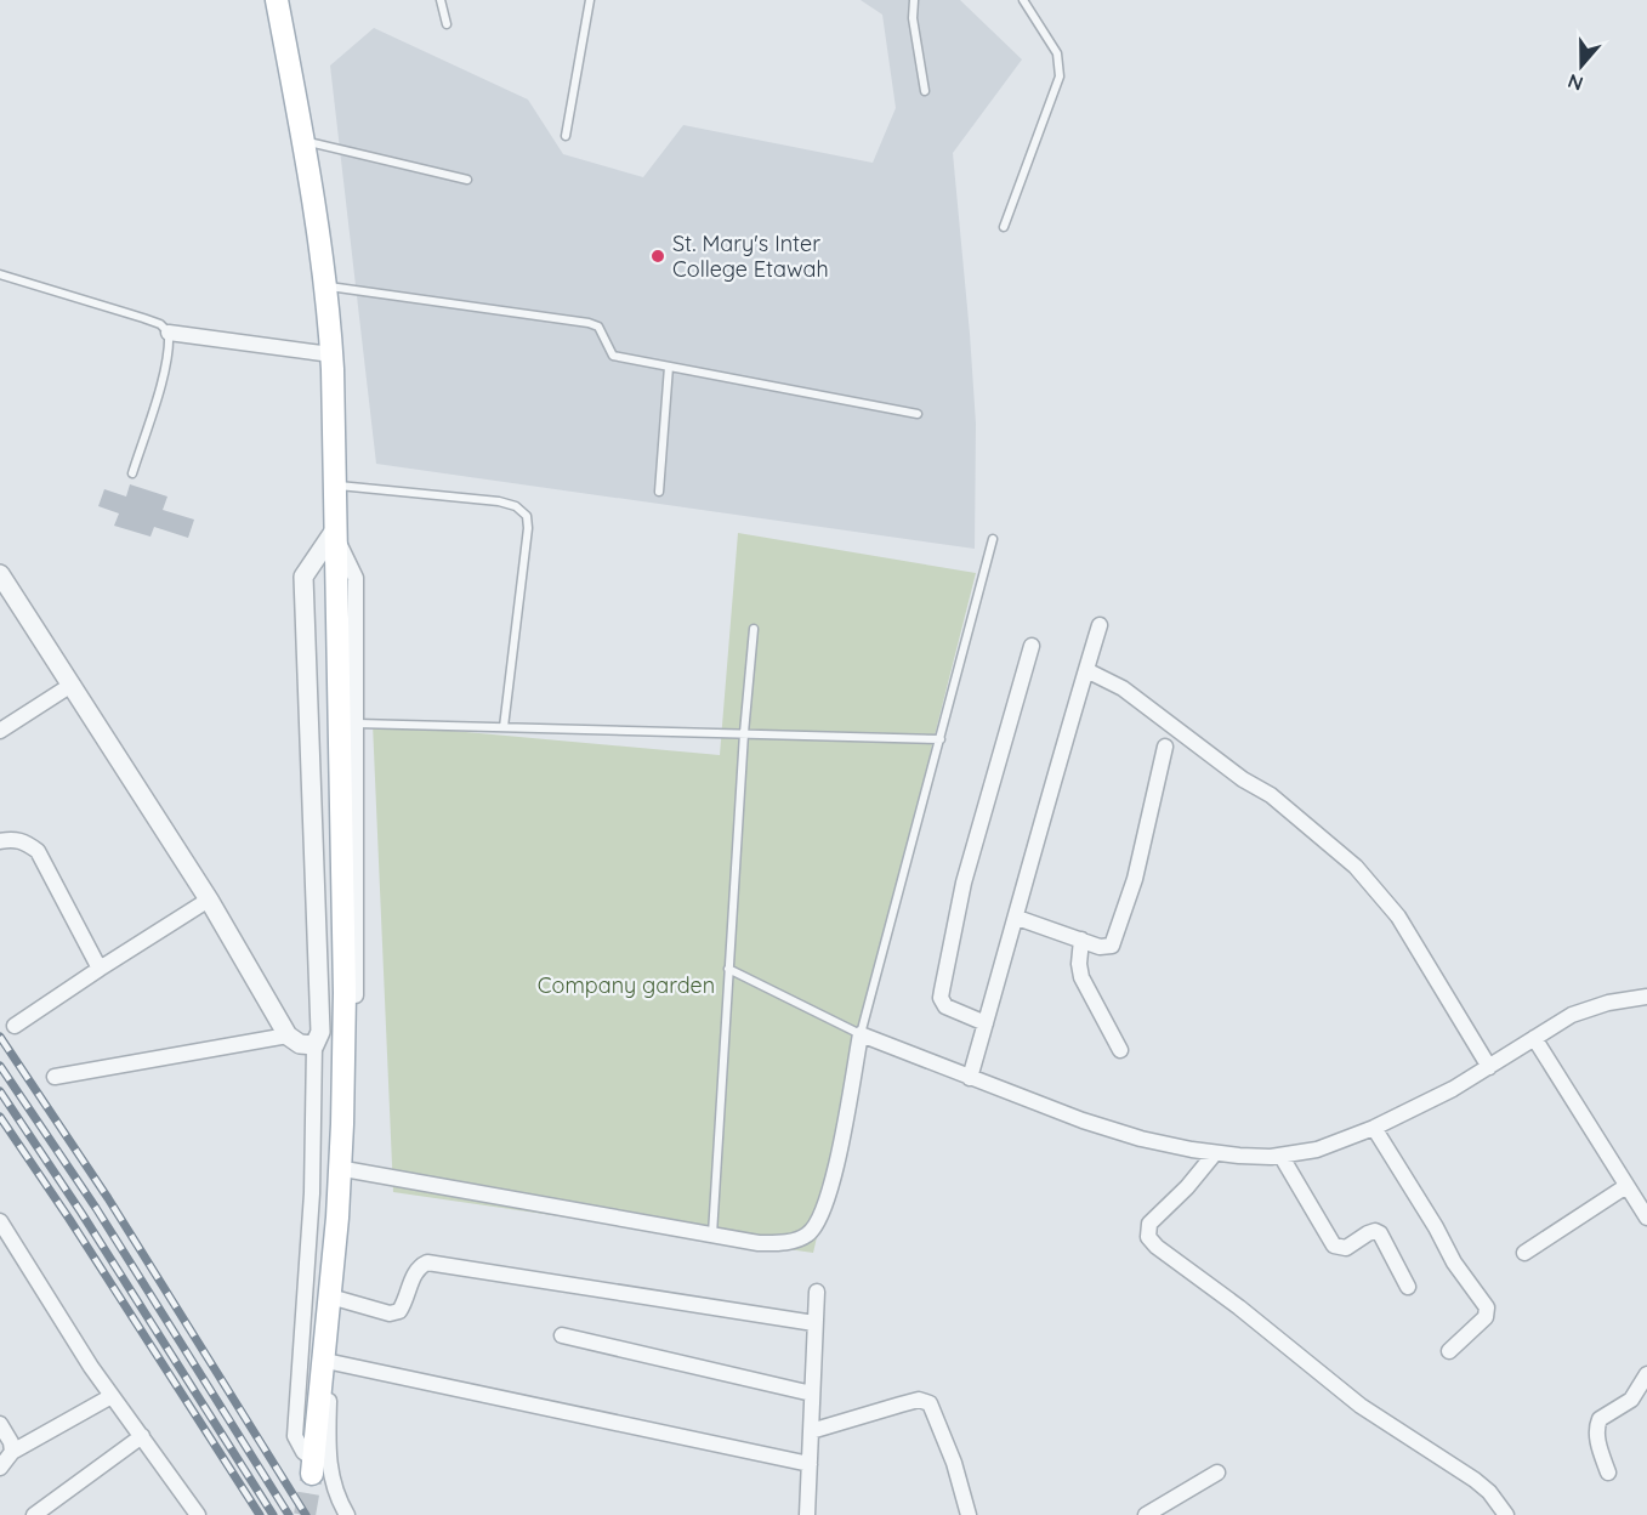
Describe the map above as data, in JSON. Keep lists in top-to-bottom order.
{
  "parks": ["Company garden"],
  "places": ["St. Mary's Inter College Etawah"],
  "north": "bottom"
}
